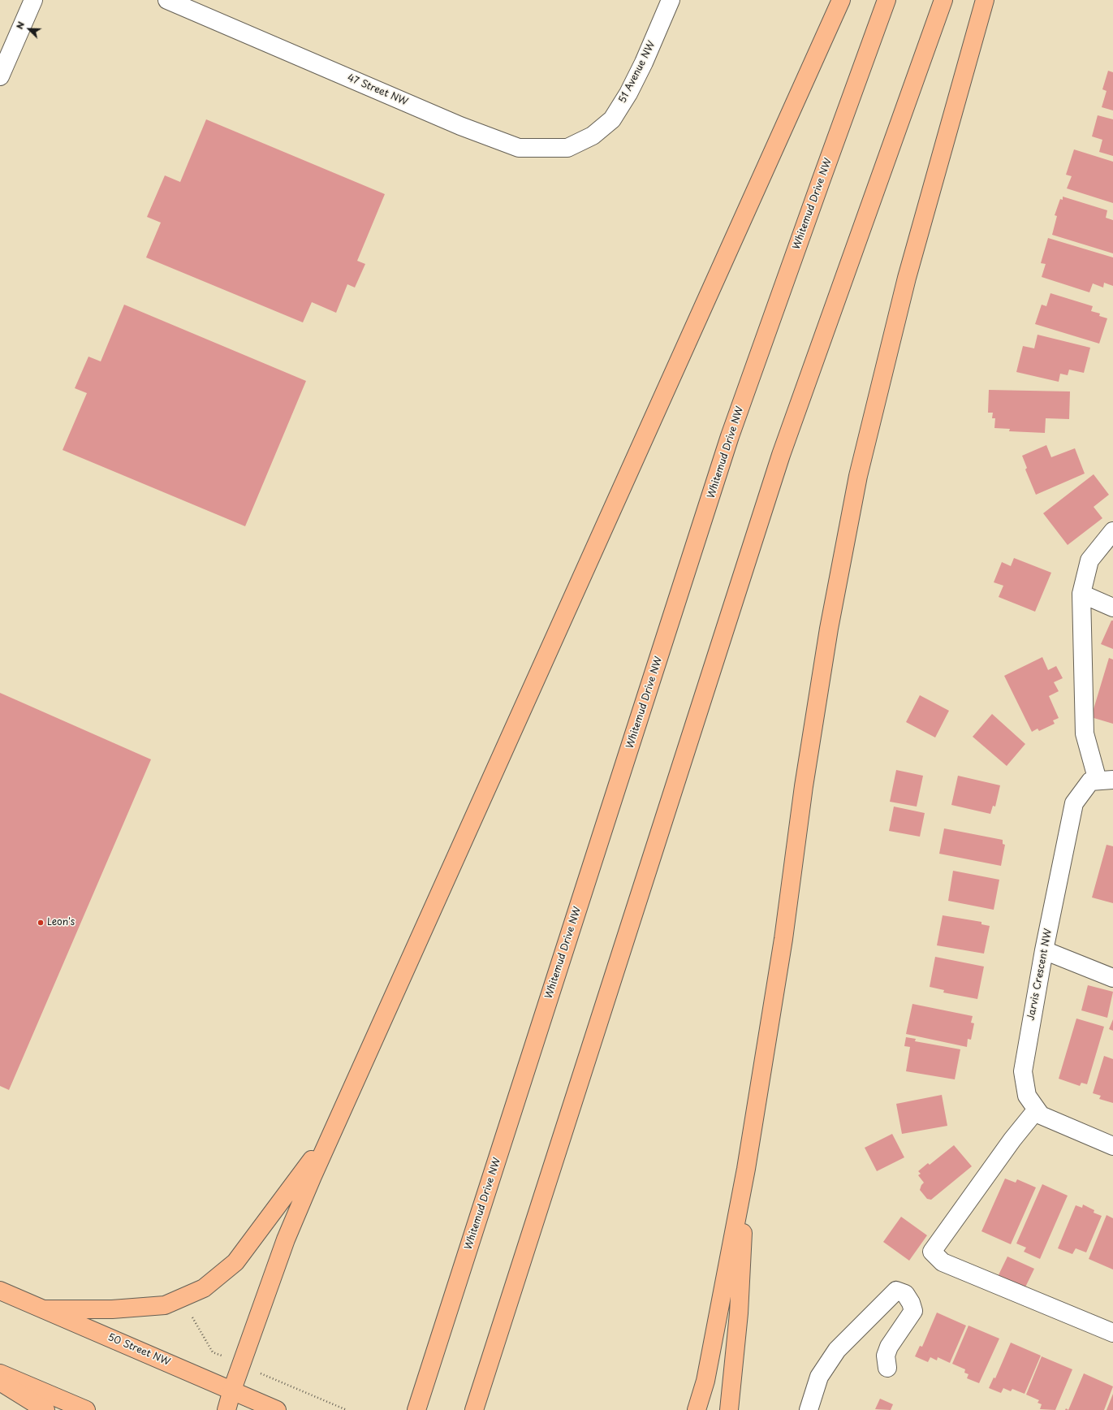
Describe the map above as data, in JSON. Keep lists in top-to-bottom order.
{
  "streets": {
    "main road": ["Whitemud Drive NW", "50 Street NW"],
    "street": ["51 Avenue NW", "47 Street NW", "Jarvis Crescent NW"]
  },
  "crossings": [
    ["51 Avenue NW", "47 Street NW"]
  ],
  "places": ["Leon's"],
  "north": "top left"
}
